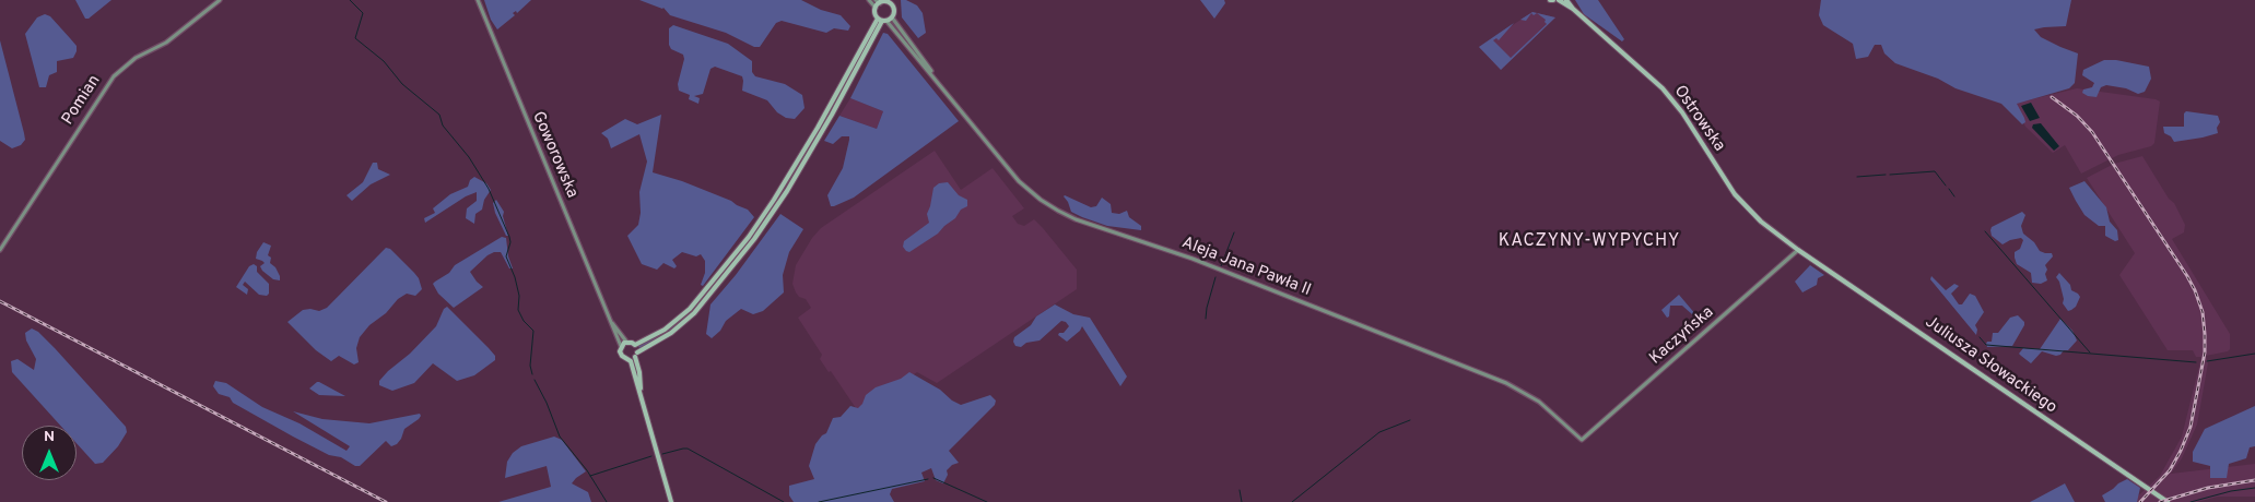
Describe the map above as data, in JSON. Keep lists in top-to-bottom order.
{
  "streets": {
    "main road": ["Ostrowska", "Juliusza Słowackiego"],
    "street": [
      "Pomian",
      "Goworowska",
      "Aleja Jana Pawła II",
      "Kaczyńska"
    ]
  },
  "crossings": [
    ["Ostrowska", "Kaczyńska"],
    ["Ostrowska", "Juliusza Słowackiego"],
    ["Aleja Jana Pawła II", "Kaczyńska"],
    ["Kaczyńska", "Juliusza Słowackiego"]
  ],
  "districts": ["KACZYNY-WYPYCHY"],
  "north": "top"
}
